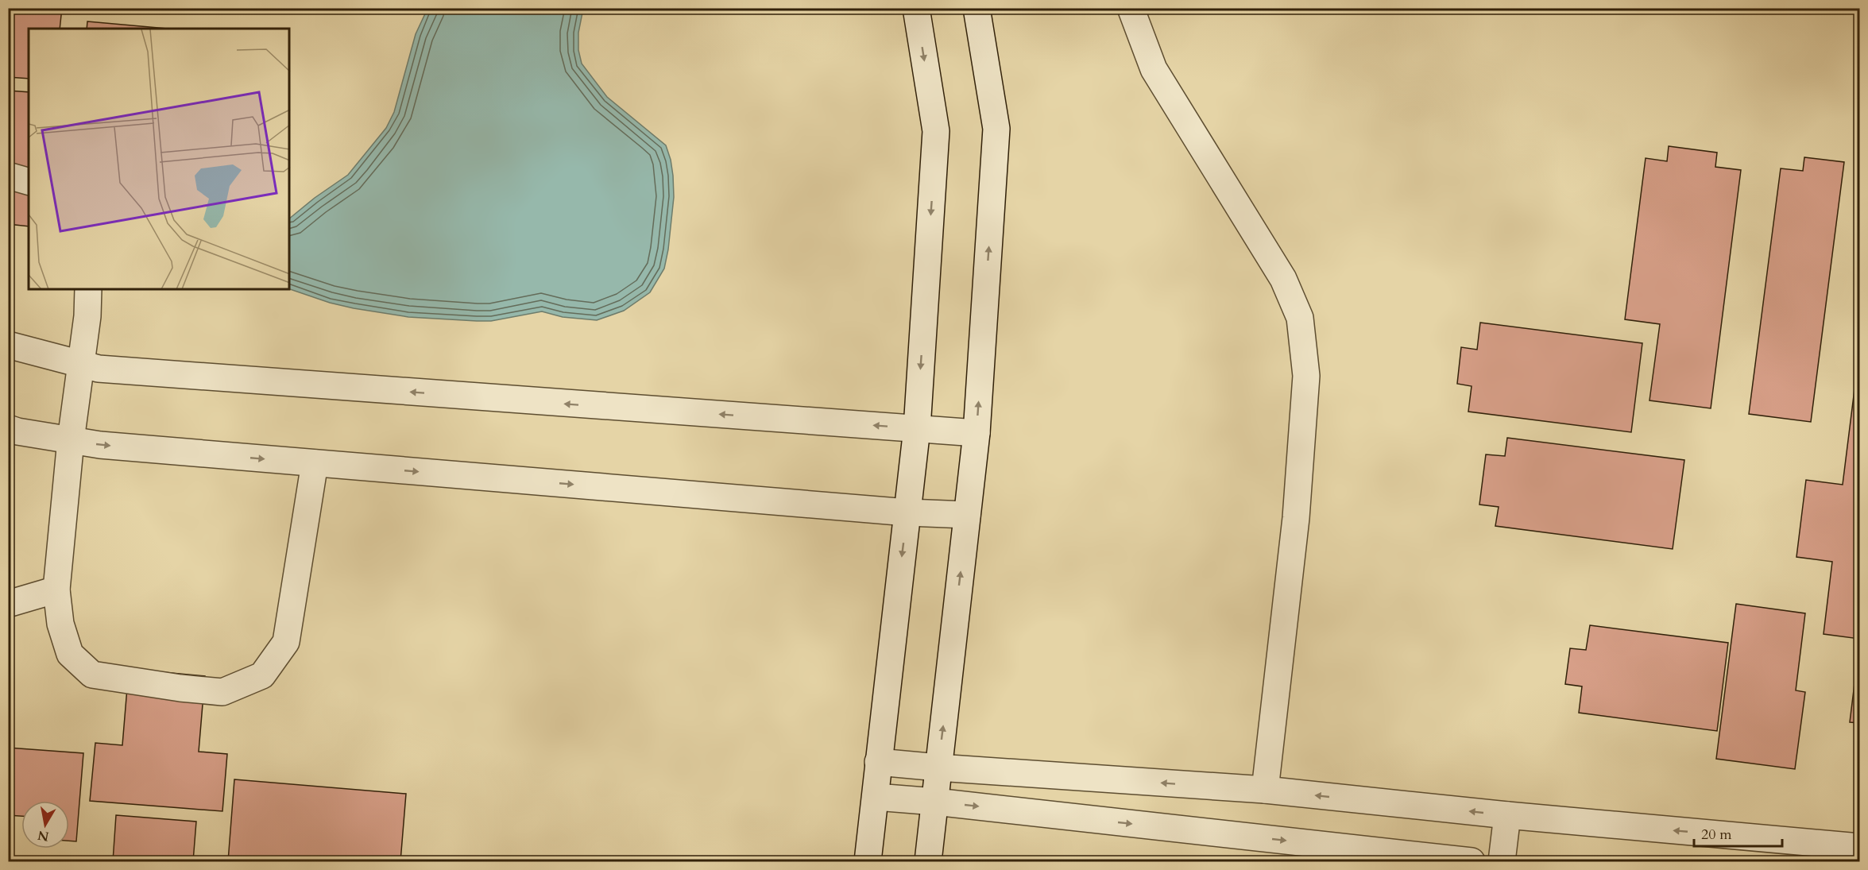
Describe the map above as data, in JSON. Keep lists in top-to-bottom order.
{
  "scale_bar": "20 m",
  "north": "bottom"
}
